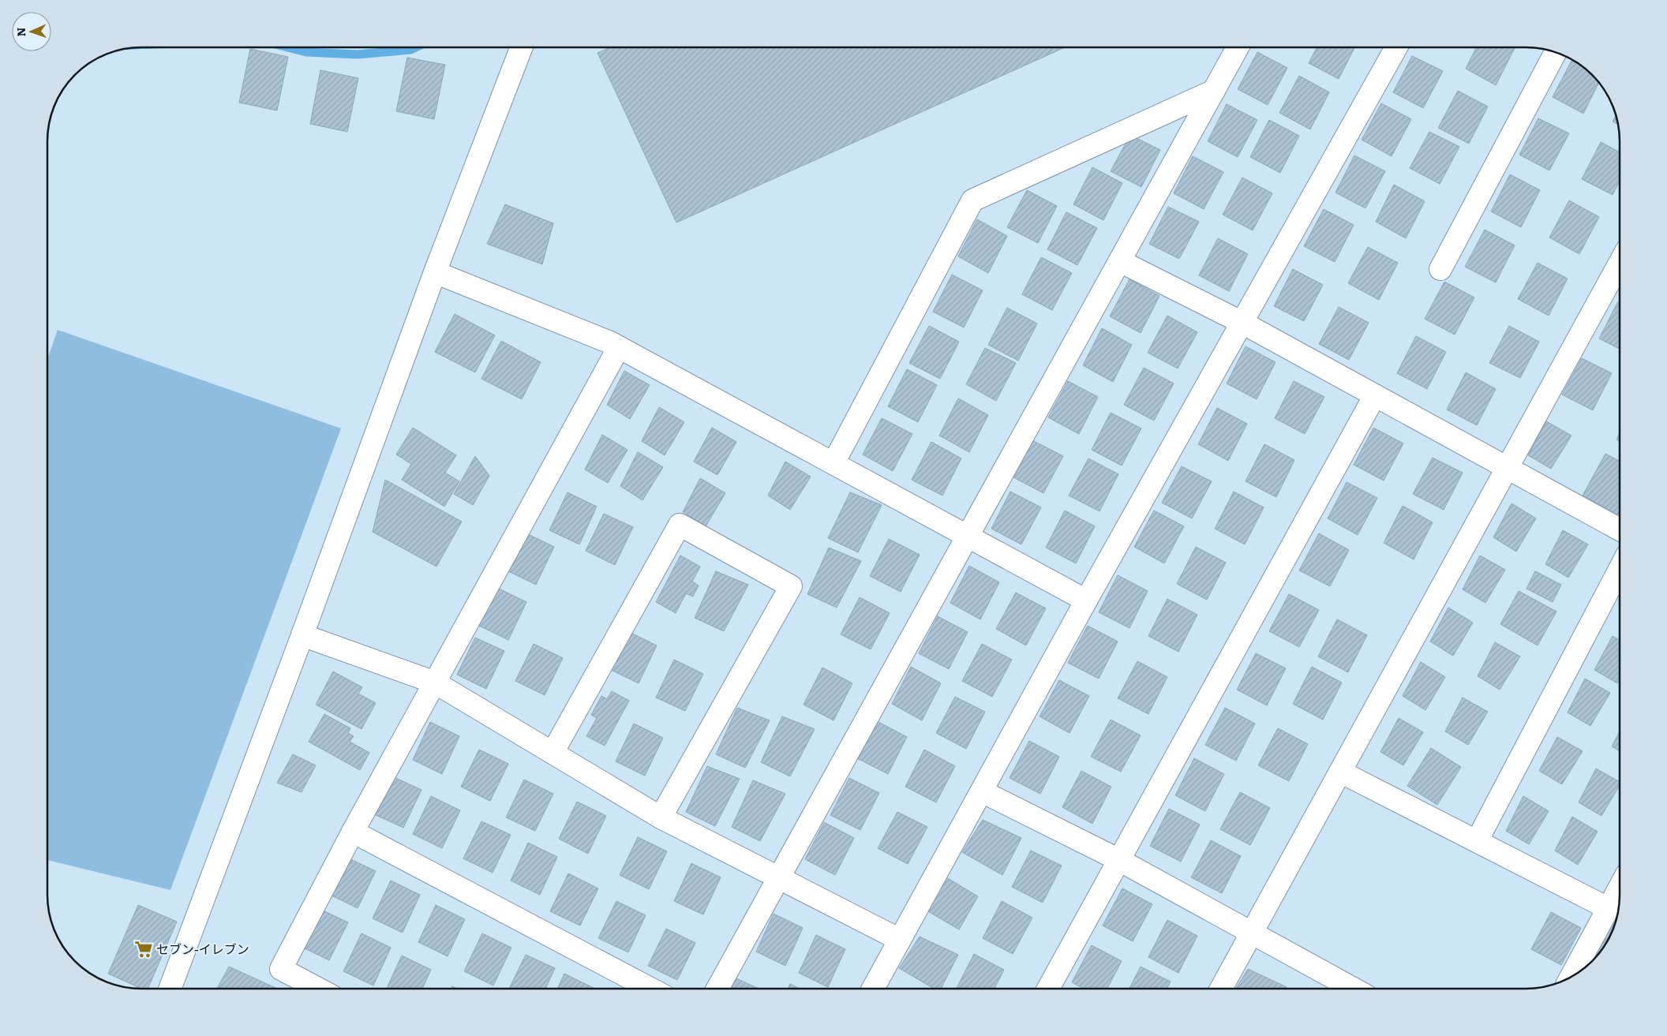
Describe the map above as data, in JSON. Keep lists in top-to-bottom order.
{
  "places": {
    "supermarket": ["セブン-イレブン"]
  },
  "north": "left"
}
